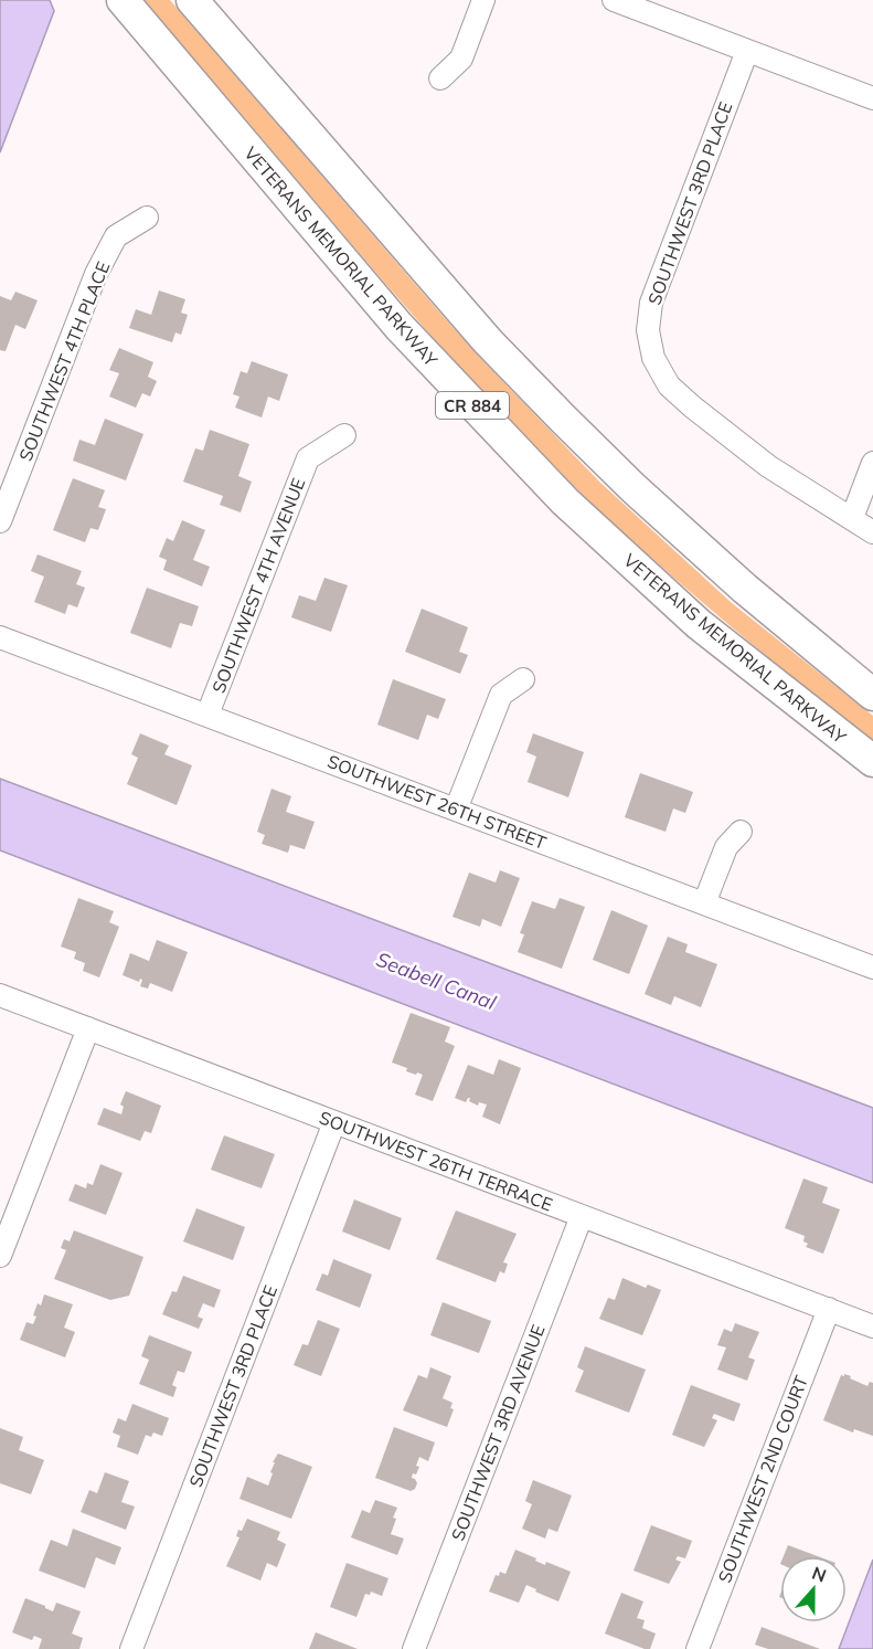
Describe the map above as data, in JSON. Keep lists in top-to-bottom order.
{
  "streets": {
    "highway": ["VETERANS MEMORIAL PARKWAY", "CR 884"],
    "street": [
      "SOUTHWEST 3RD PLACE",
      "SOUTHWEST 4TH PLACE",
      "SOUTHWEST 4TH AVENUE",
      "SOUTHWEST 26TH STREET",
      "SOUTHWEST 26TH TERRACE",
      "SOUTHWEST 3RD AVENUE",
      "SOUTHWEST 2ND COURT"
    ]
  },
  "crossings": [
    ["SOUTHWEST 3RD PLACE", "SOUTHWEST 26TH TERRACE"],
    ["SOUTHWEST 4TH AVENUE", "SOUTHWEST 26TH STREET"],
    ["SOUTHWEST 26TH TERRACE", "SOUTHWEST 3RD AVENUE"],
    ["SOUTHWEST 26TH TERRACE", "SOUTHWEST 2ND COURT"]
  ],
  "water": ["Seabell Canal"],
  "north": "top"
}
